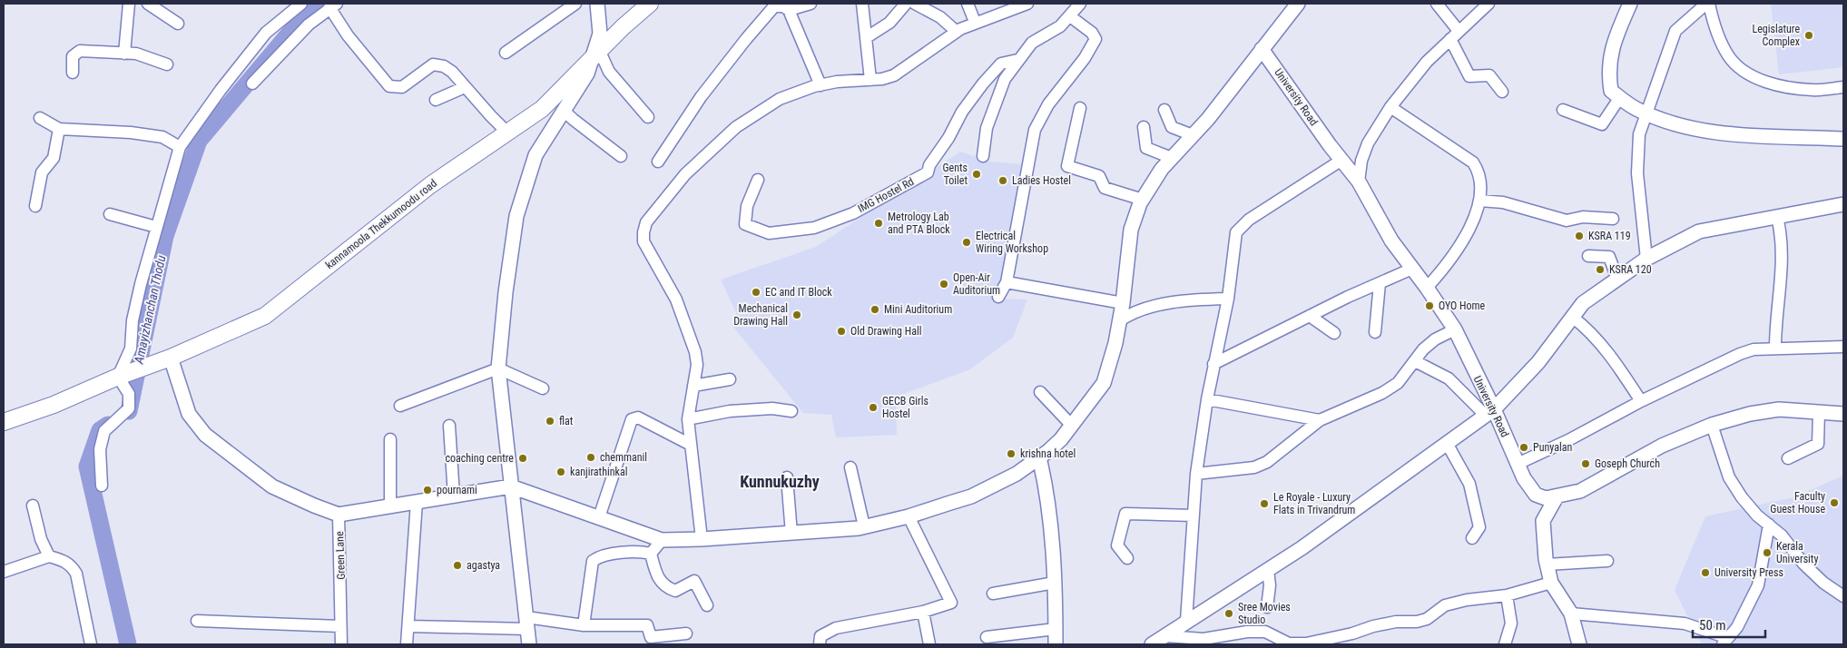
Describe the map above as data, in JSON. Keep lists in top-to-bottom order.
{
  "streets": {
    "main road": ["kannamoola Thekkumoodu road"],
    "street": ["University Road", "IMG Hostel Rd", "Green Lane"]
  },
  "districts": ["Kunnukuzhy"],
  "water": ["Amayizhanchan Thodu"],
  "places": [
    "Legislature Complex",
    "Gents Toilet",
    "Ladies Hostel",
    "Metrology Lab and PTA Block",
    "KSRA 119",
    "Electrical Wiring Workshop",
    "KSRA 120",
    "Open-Air Auditorium",
    "EC and IT Block",
    "OYO Home",
    "Mini Auditorium",
    "Mechanical Drawing Hall",
    "Old Drawing Hall",
    "GECB Girls Hostel",
    "flat",
    "Punyalan",
    "krishna hotel",
    "chemmanil",
    "coaching centre",
    "Goseph Church",
    "kanjirathinkal",
    "pournami",
    "Faculty Guest House",
    "Le Royale - Luxury Flats in Trivandrum",
    "Kerala University",
    "agastya",
    "University Press",
    "Sree Movies Studio"
  ],
  "scale_bar": "50 m"
}
